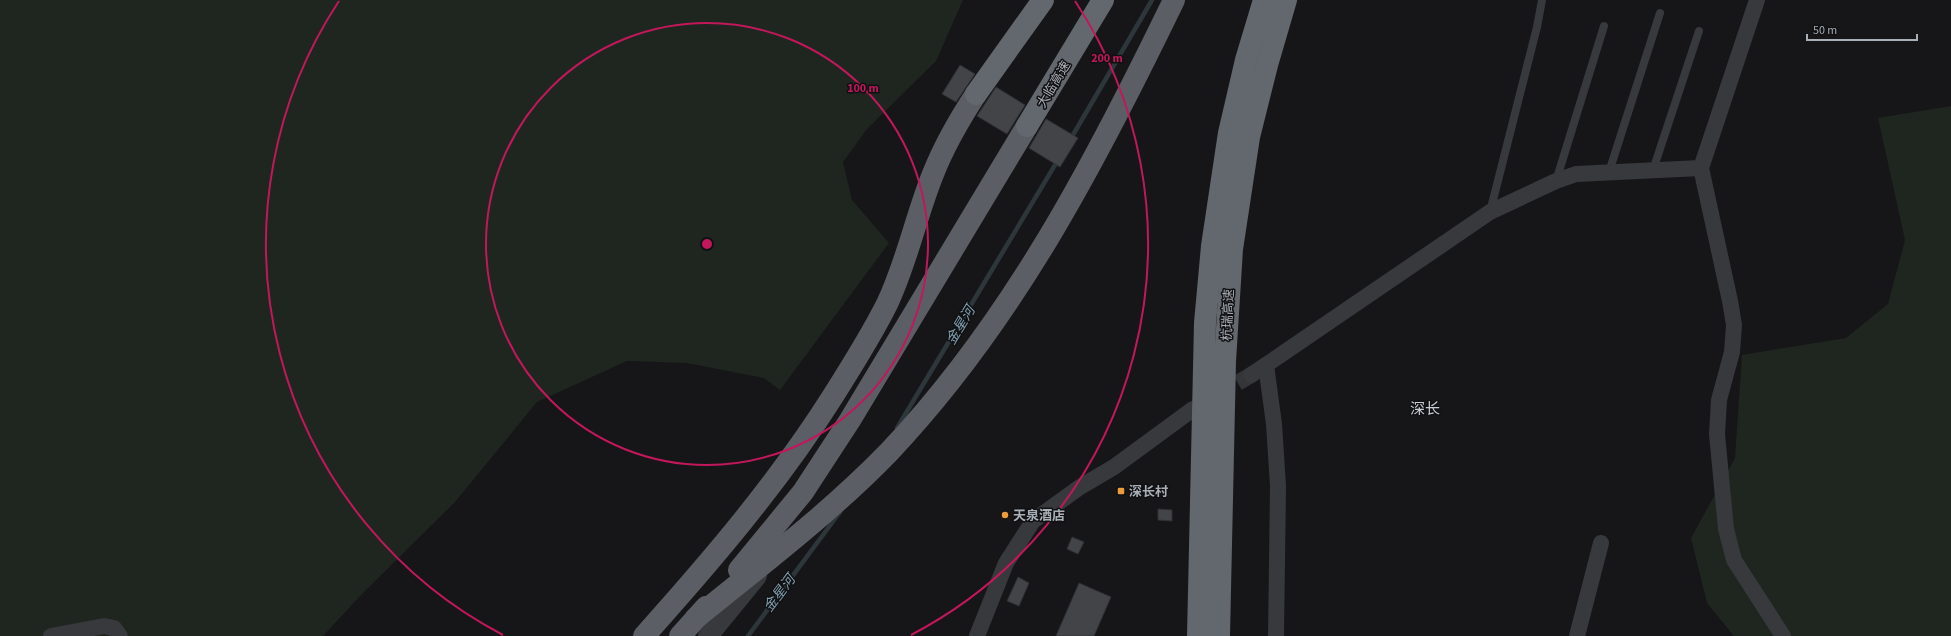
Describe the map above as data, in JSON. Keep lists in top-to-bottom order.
{
  "streets": {
    "highway": ["大临高速", "杭瑞高速"]
  },
  "districts": ["深长"],
  "water": ["金星河"],
  "places": {
    "transit": ["深长村"],
    "other": ["天泉酒店"]
  },
  "scale_bar": "50 m",
  "rings": ["200 m", "100 m"]
}
